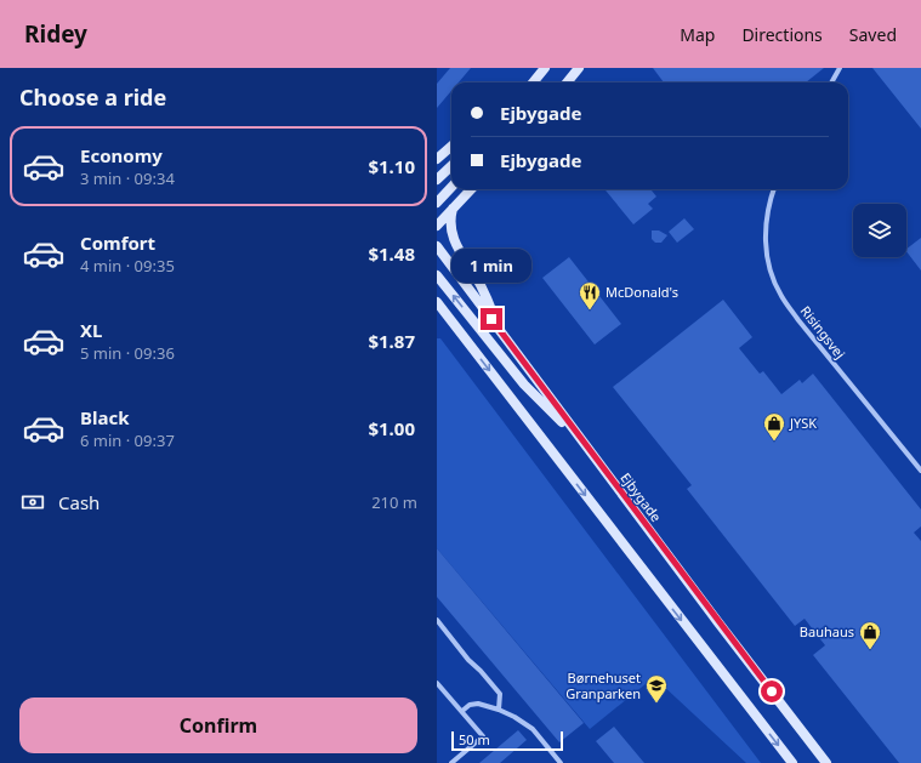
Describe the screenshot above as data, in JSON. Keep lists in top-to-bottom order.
{
  "streets": {
    "main road": ["Ejbygade"],
    "street": ["Risingsvej"]
  },
  "places": {
    "restaurant": ["McDonald's"],
    "shop": ["JYSK", "Bauhaus"],
    "school or university": ["Børnehuset Granparken"]
  },
  "scale_bar": "50 m",
  "page": {
    "header": "Ridey",
    "nav": ["Map", "Directions", "Saved"],
    "heading": "Choose a ride",
    "banner": ["Ejbygade", "Ejbygade"],
    "list": [
      {
        "name": "Economy",
        "note": "3 min · 09:34",
        "value": "$1.10"
      },
      {
        "name": "Comfort",
        "note": "4 min · 09:35",
        "value": "$1.48"
      },
      {
        "name": "XL",
        "note": "5 min · 09:36",
        "value": "$1.87"
      },
      {
        "name": "Black",
        "note": "6 min · 09:37",
        "value": "$1.00"
      }
    ],
    "bubble": "1 min",
    "pay": ["Cash", "210 m"],
    "buttons": "Confirm",
    "scale": "50 m"
  }
}
